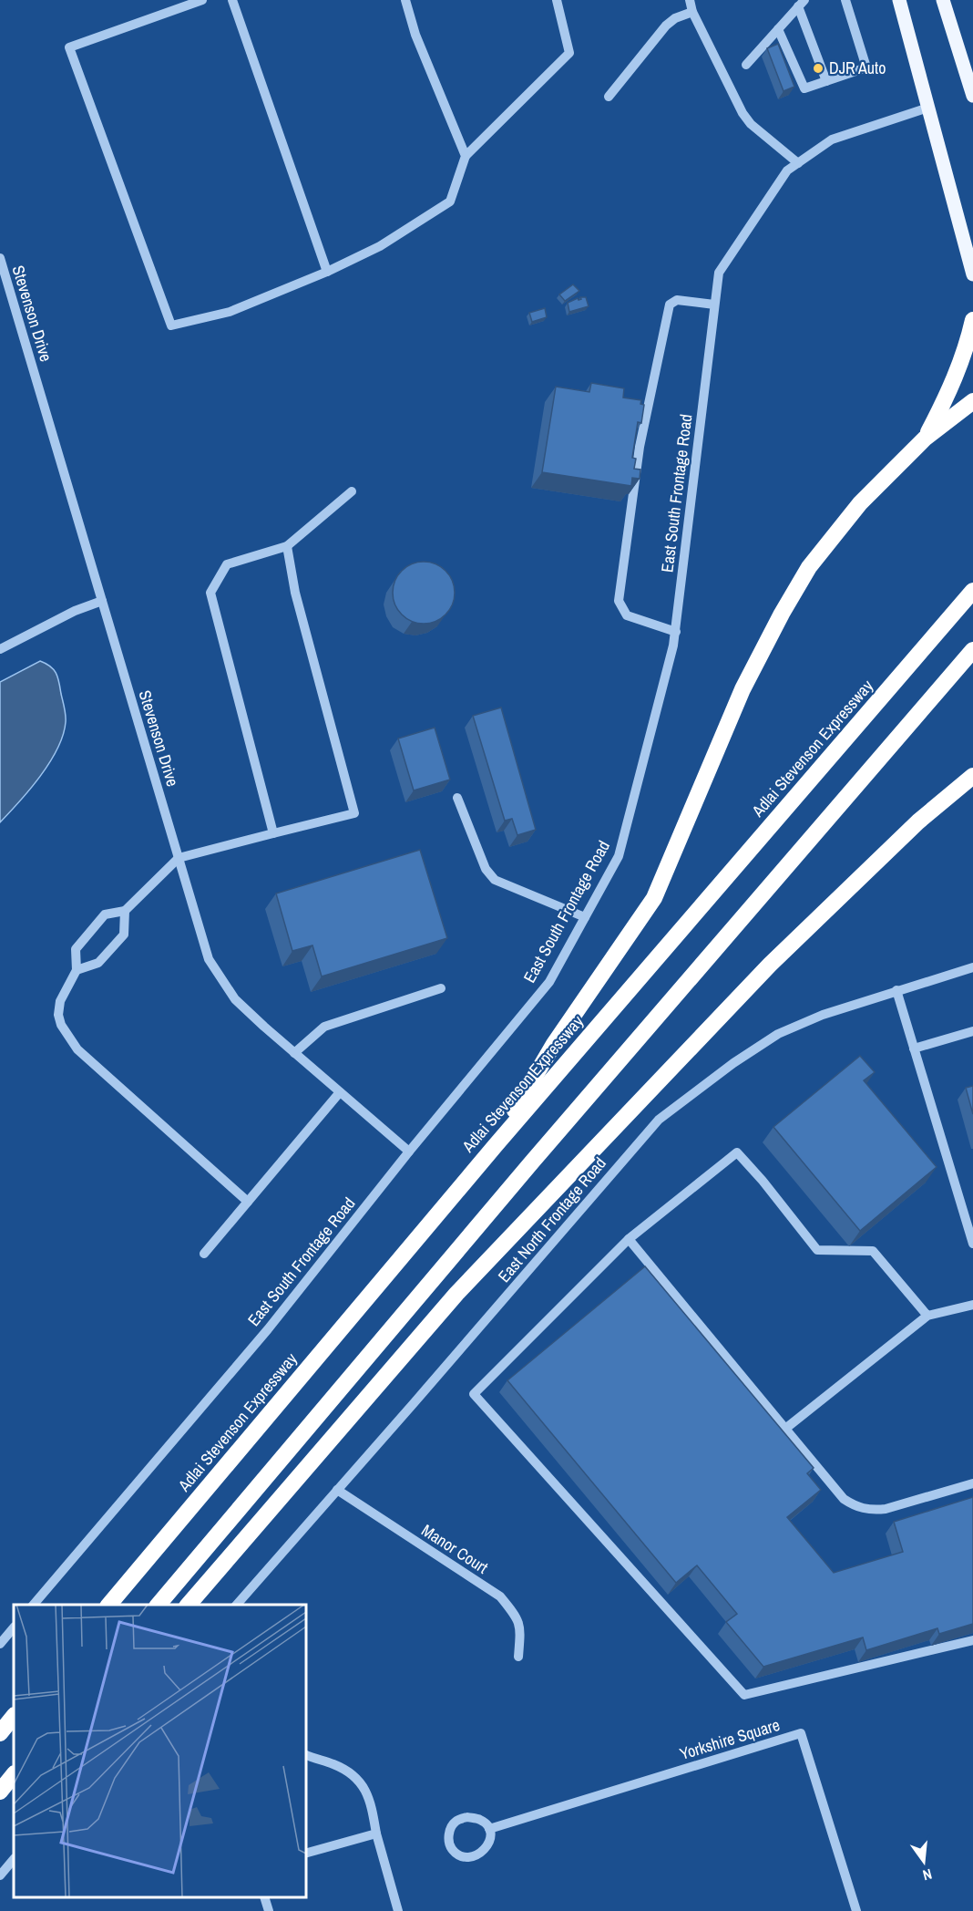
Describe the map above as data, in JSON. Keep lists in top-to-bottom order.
{
  "streets": {
    "highway": ["Adlai Stevenson Expressway"],
    "street": [
      "Stevenson Drive",
      "East South Frontage Road",
      "East North Frontage Road",
      "Manor Court",
      "Yorkshire Square"
    ]
  },
  "crossings": [
    ["Stevenson Drive", "East South Frontage Road"],
    ["East North Frontage Road", "Manor Court"]
  ],
  "places": ["DJR Auto"],
  "north": "bottom"
}
